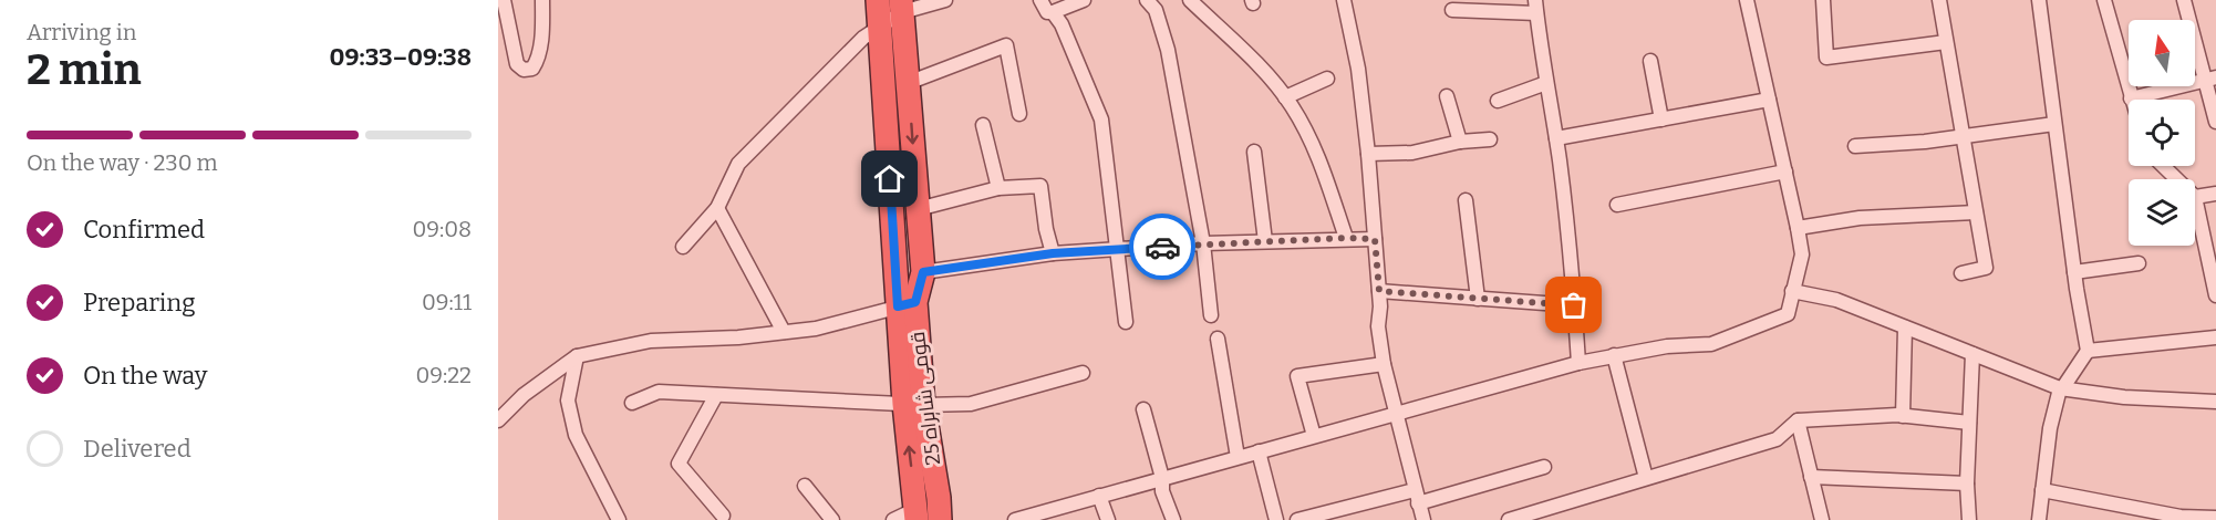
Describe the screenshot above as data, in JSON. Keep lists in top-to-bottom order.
{
  "streets": {
    "highway": ["قومی شاہراہ 25"]
  },
  "north": "top",
  "page": {
    "heading": ["2 min", "Arriving in", "09:33–09:38"],
    "bar": "On the way · 230 m",
    "list": [
      ["Confirmed", "09:08"],
      ["Preparing", "09:11"],
      ["On the way", "09:22"],
      "Delivered"
    ]
  }
}
